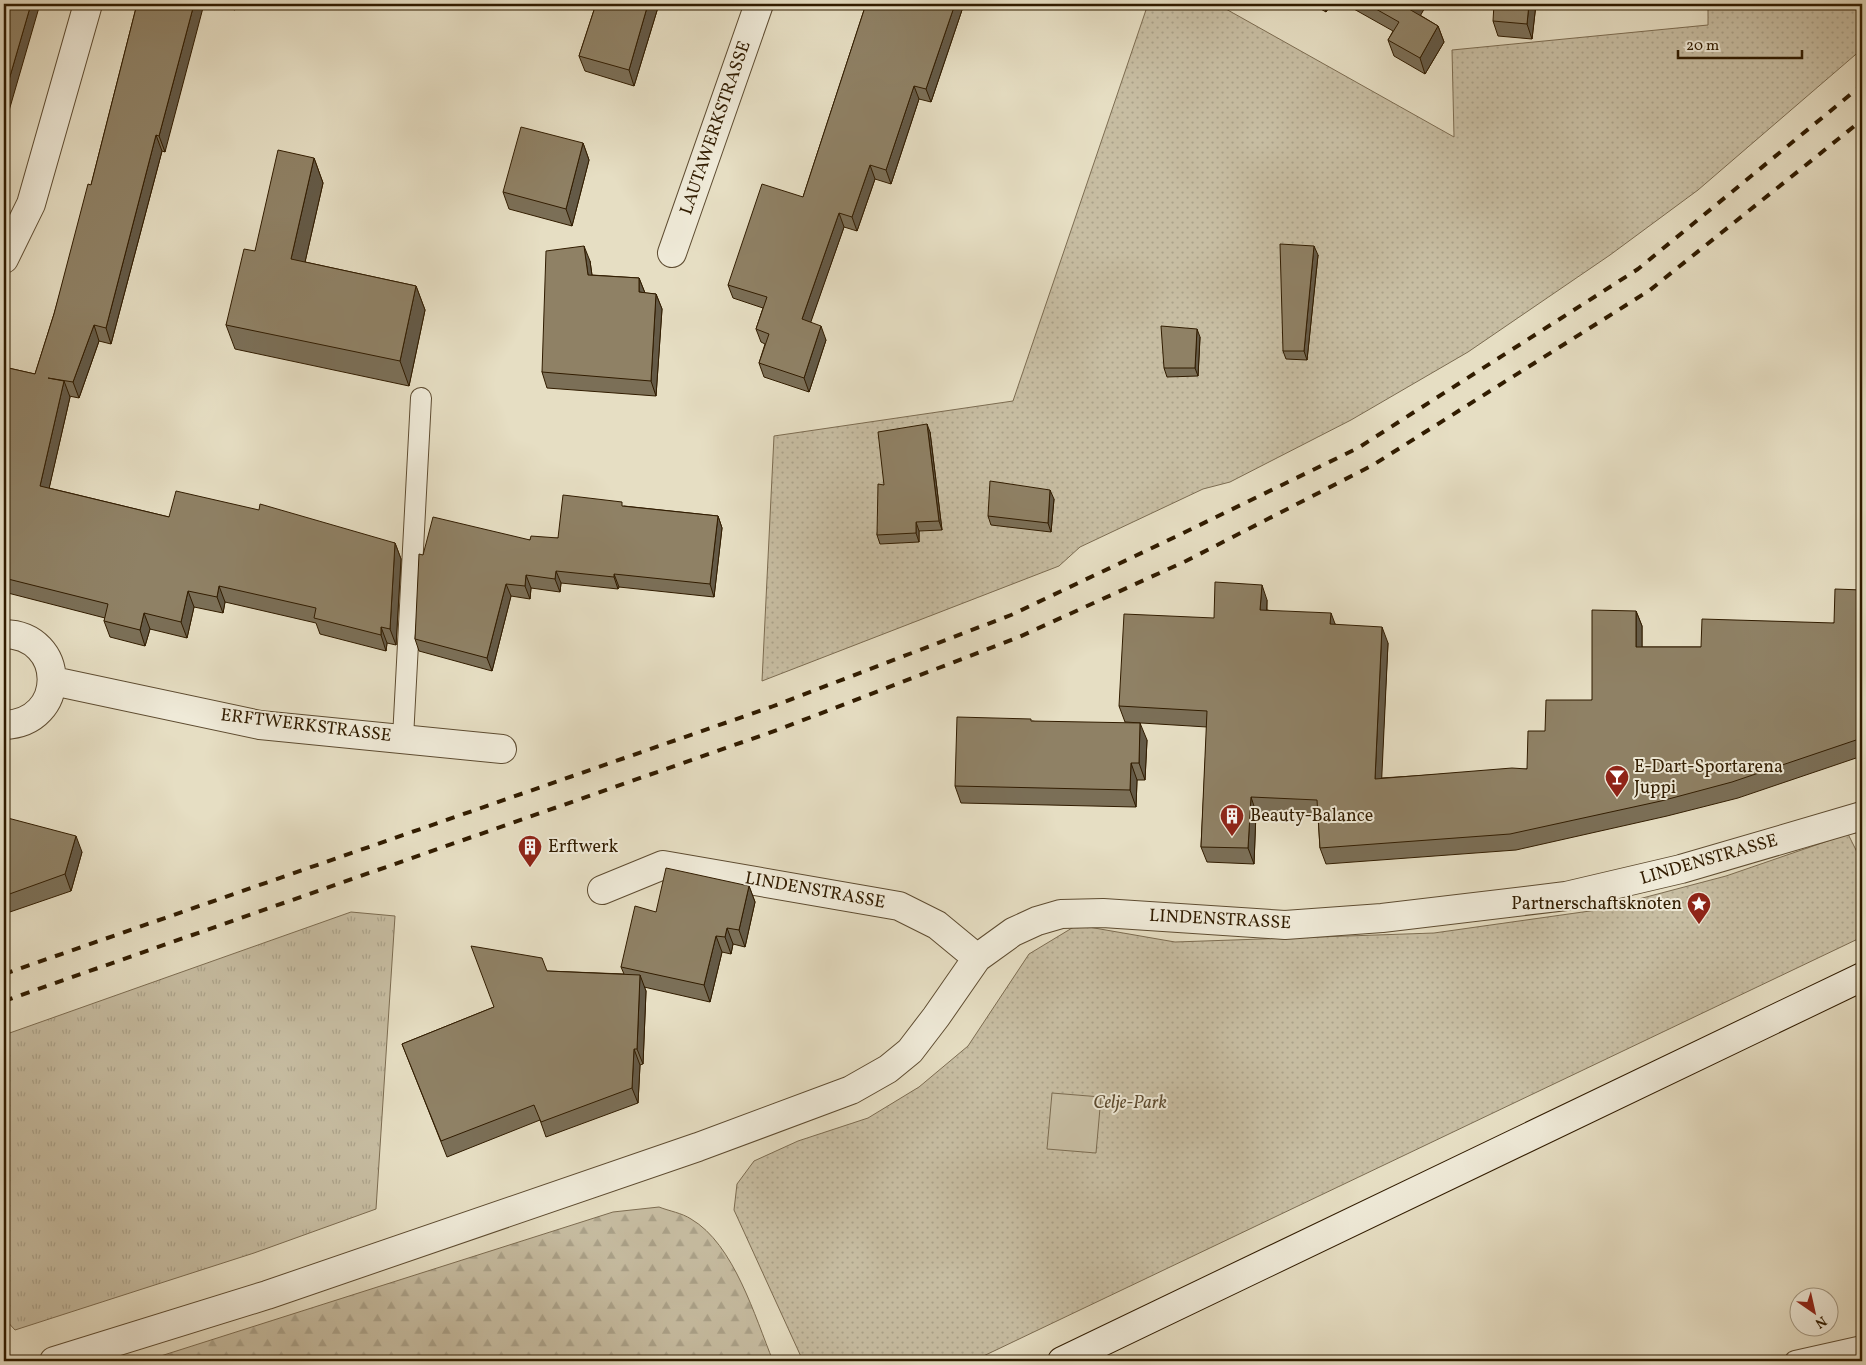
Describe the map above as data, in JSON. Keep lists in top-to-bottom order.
{
  "streets": {
    "street": ["LAUTAWERKSTRASSE", "ERFTWERKSTRASSE", "LINDENSTRASSE"]
  },
  "parks": ["Celje-Park"],
  "places": {
    "bar": ["E-Dart-Sportarena Juppi"],
    "building": ["Beauty-Balance", "Erftwerk"],
    "place": ["Partnerschaftsknoten"]
  },
  "scale_bar": "20 m",
  "north": "bottom right"
}
